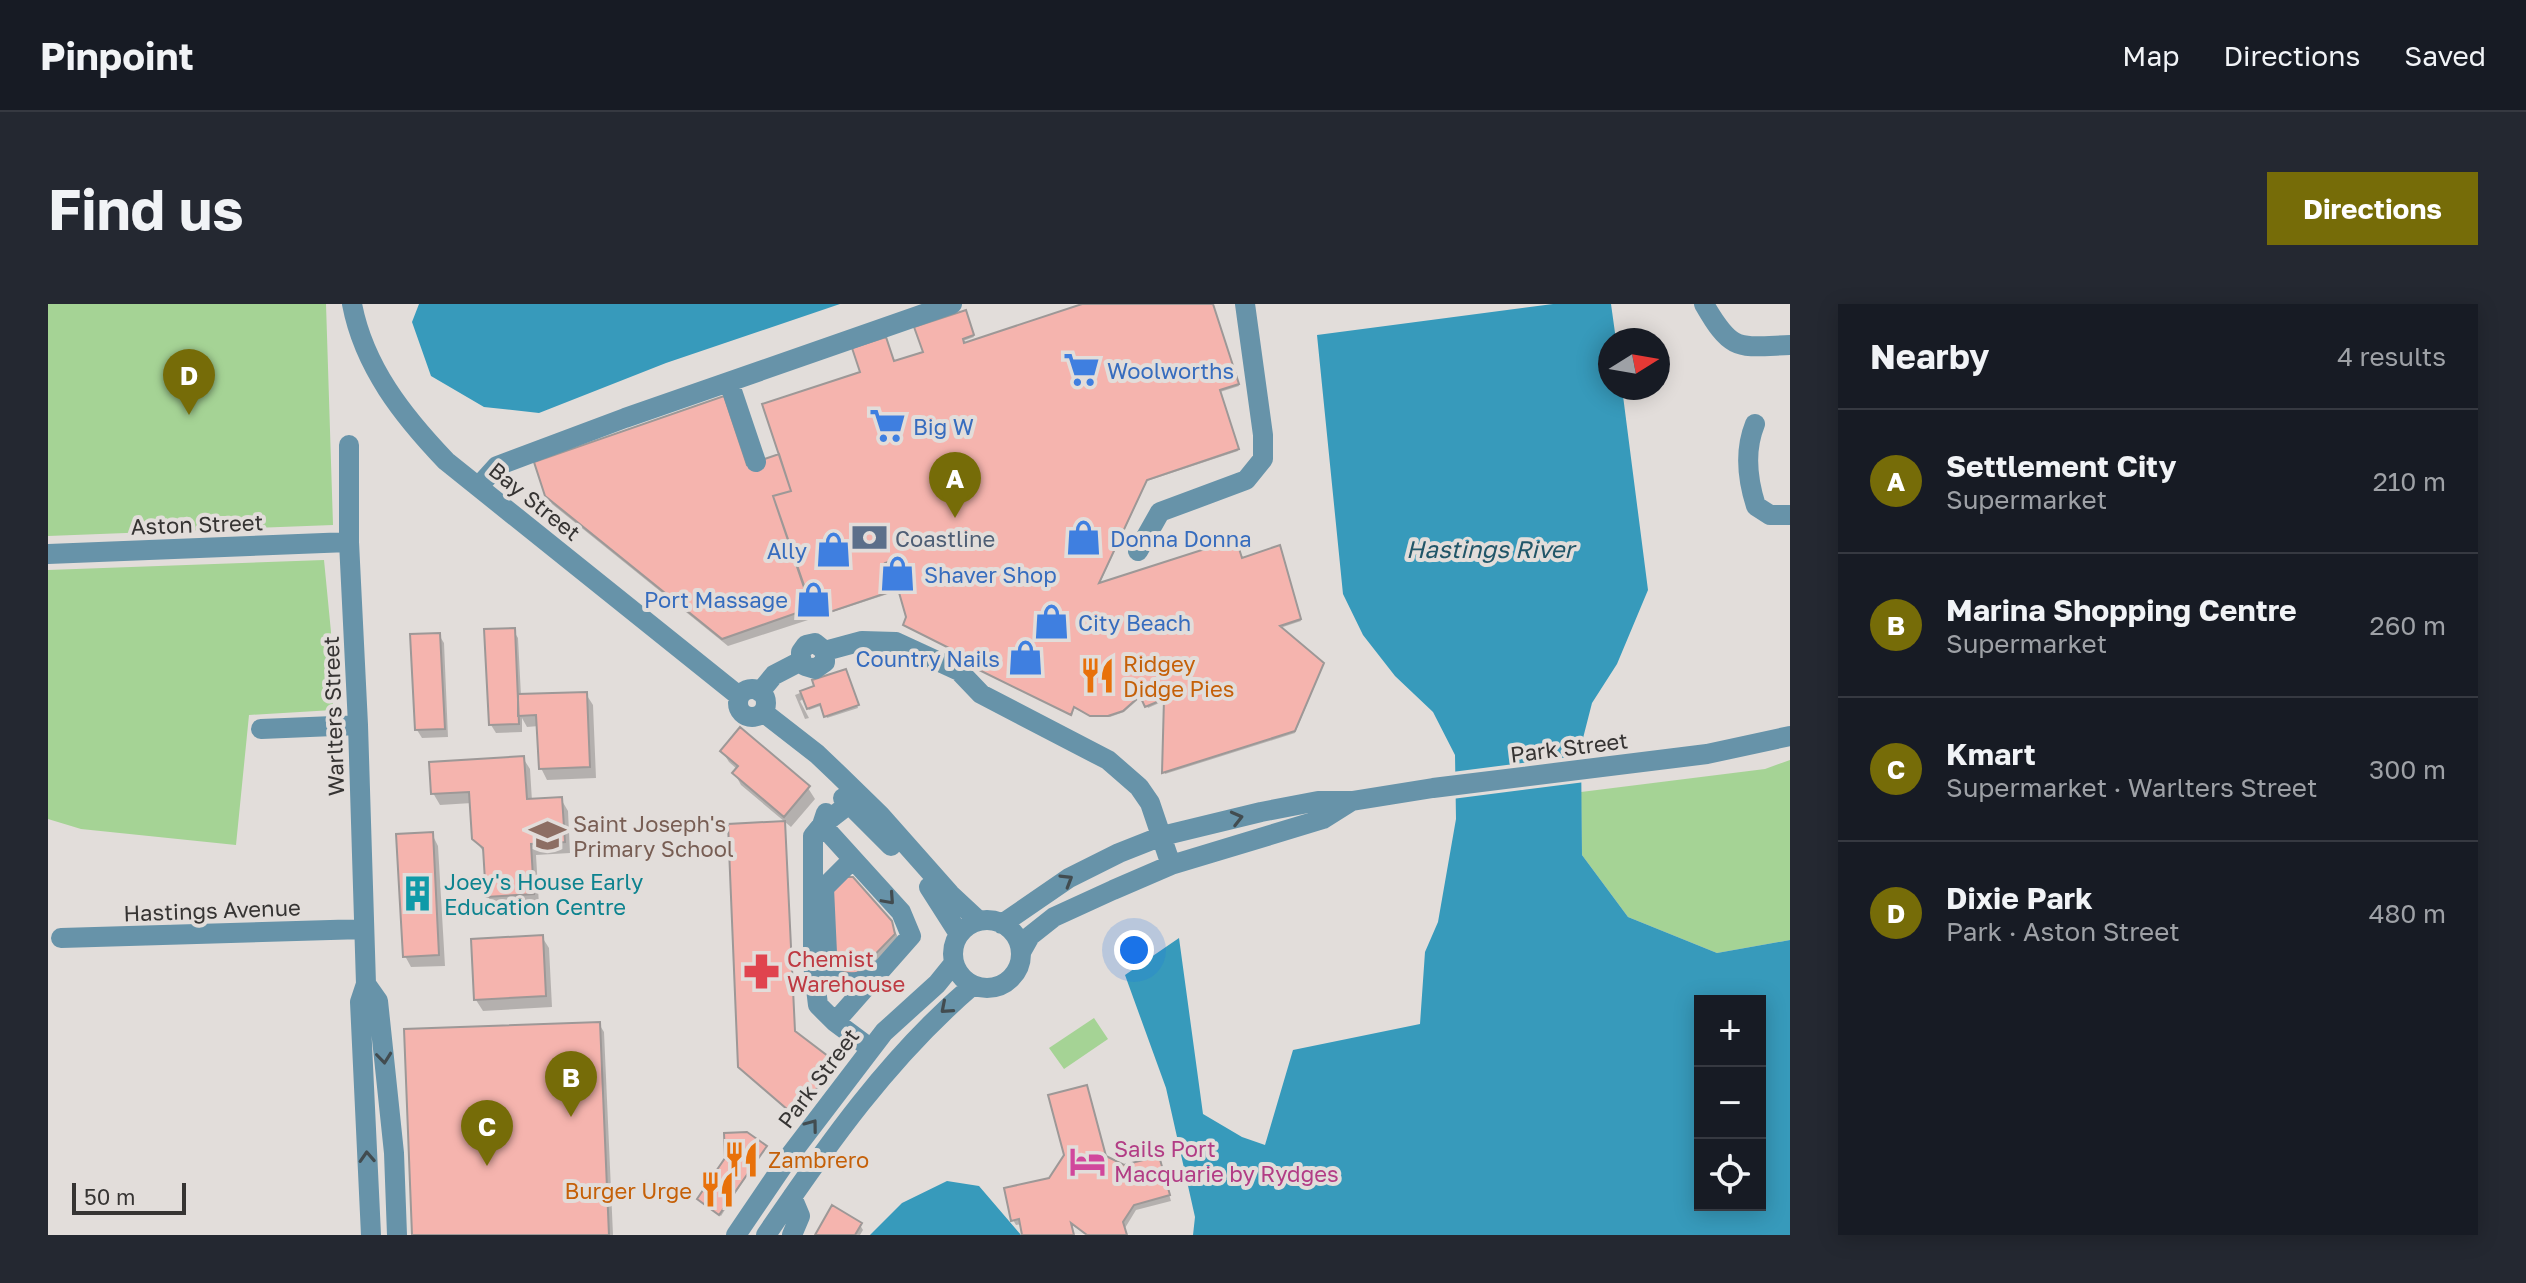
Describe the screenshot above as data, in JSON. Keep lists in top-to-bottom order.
{
  "streets": {
    "street": [
      "Bay Street",
      "Aston Street",
      "Warlters Street",
      "Park Street",
      "Hastings Avenue"
    ]
  },
  "crossings": [
    ["Bay Street", "Park Street"],
    ["Aston Street", "Warlters Street"],
    ["Warlters Street", "Hastings Avenue"]
  ],
  "water": ["Hastings River"],
  "places": {
    "supermarket": ["Woolworths", "Big W"],
    "bank": ["Coastline"],
    "shop": [
      "Donna Donna",
      "Ally",
      "Shaver Shop",
      "Port Massage",
      "City Beach",
      "Country Nails"
    ],
    "restaurant": ["Ridgey Didge Pies", "Zambrero", "Burger Urge"],
    "school or university": ["Saint Joseph's Primary School"],
    "building": ["Joey's House Early Education Centre"],
    "pharmacy": ["Chemist Warehouse"],
    "hotel": ["Sails Port Macquarie by Rydges"]
  },
  "scale_bar": "50 m",
  "north": "right",
  "page": {
    "header": "Pinpoint",
    "nav": ["Map", "Directions", "Saved"],
    "buttons": "Directions",
    "title": "Find us",
    "heading": ["Nearby", "4 results"],
    "pins": [
      "D",
      "A",
      "B",
      "C"
    ],
    "list": [
      {
        "mark": "A",
        "name": "Settlement City",
        "note": "Supermarket",
        "value": "210 m"
      },
      {
        "mark": "B",
        "name": "Marina Shopping Centre",
        "note": "Supermarket",
        "value": "260 m"
      },
      {
        "mark": "C",
        "name": "Kmart",
        "note": "Supermarket · Warlters Street",
        "value": "300 m"
      },
      {
        "mark": "D",
        "name": "Dixie Park",
        "note": "Park · Aston Street",
        "value": "480 m"
      }
    ],
    "map_buttons": ["+", "−"],
    "scale": "50 m"
  }
}
